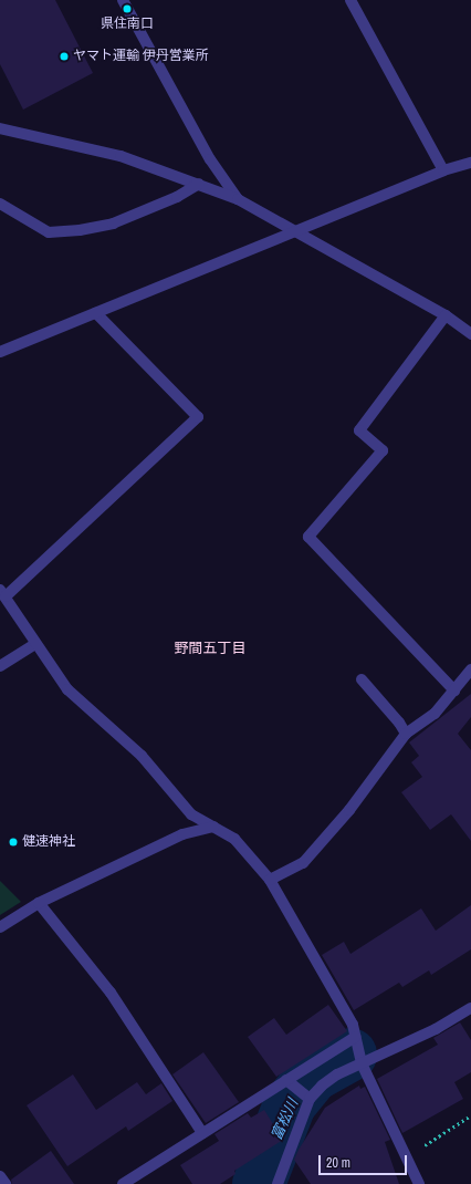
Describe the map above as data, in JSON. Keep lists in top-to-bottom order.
{
  "districts": ["野間五丁目"],
  "water": ["富松川"],
  "places": ["県住南口", "ヤマト運輸 伊丹営業所", "健速神社"],
  "scale_bar": "20 m"
}
